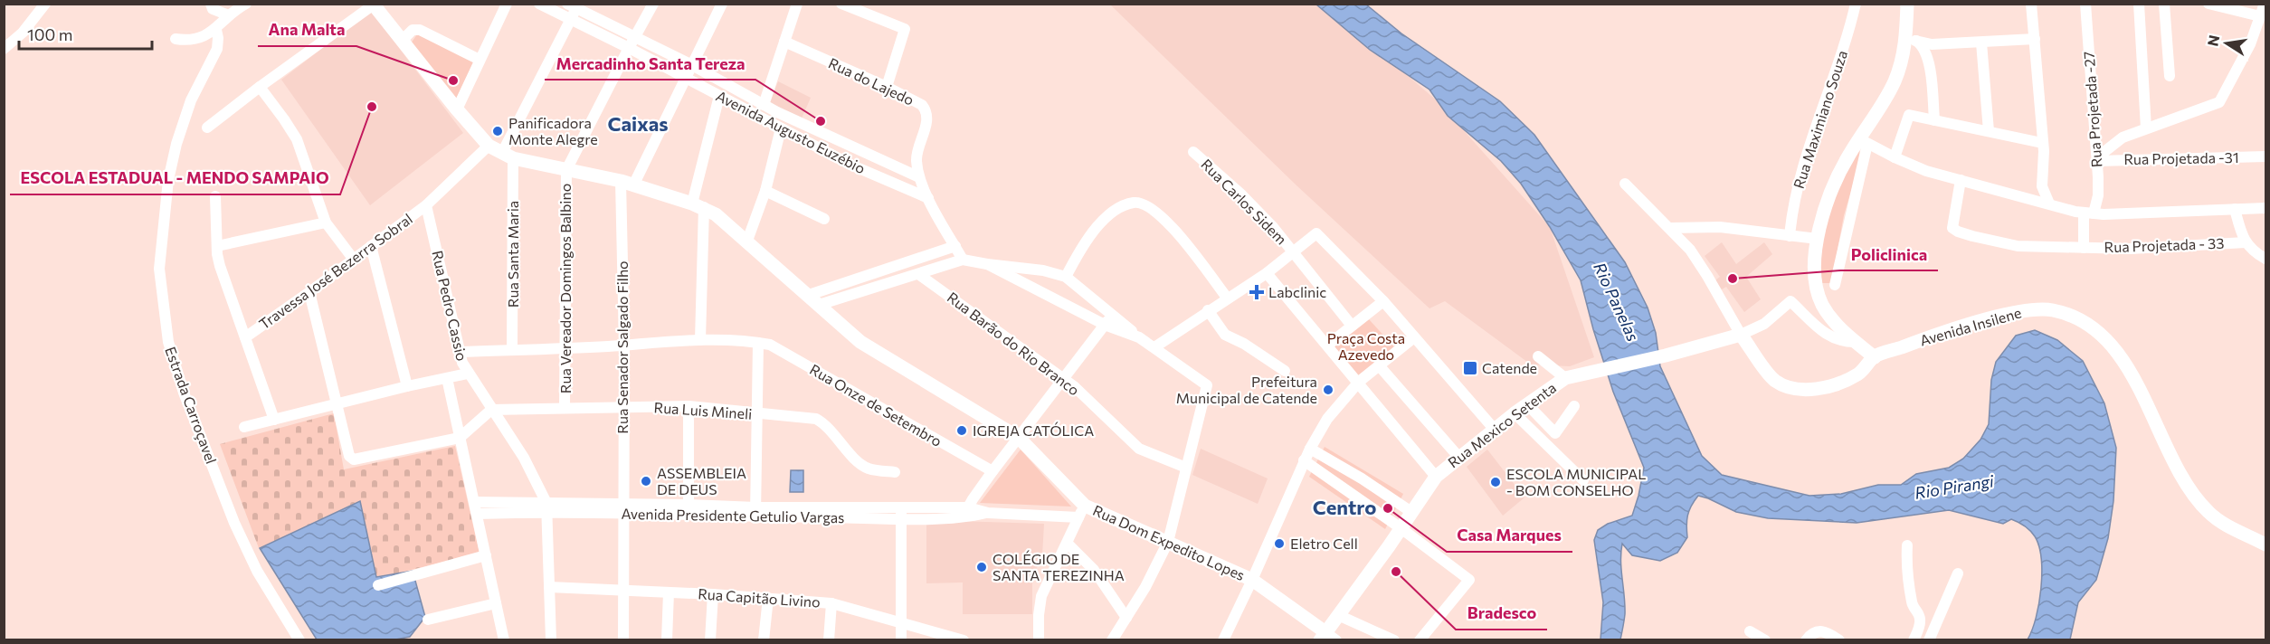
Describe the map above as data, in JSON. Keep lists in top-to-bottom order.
{
  "streets": {
    "street": [
      "Rua do Lajedo",
      "Rua Projetada -27",
      "Rua Maximiano Souza",
      "Avenida Augusto Euzébio",
      "Rua Projetada -31",
      "Rua Carlos Sidem",
      "Rua Projetada - 33",
      "Rua Santa Maria",
      "Travessa José Bezerra Sobral",
      "Rua Vereador Domingos Balbino",
      "Rua Pedro Cassio",
      "Avenida Insilene",
      "Rua Barão do Rio Branco",
      "Rua Senador Salgado Filho",
      "Estrada Carroçavel",
      "Rua Onze de Setembro",
      "Rua Luis Mineli",
      "Rua Mexico Setenta",
      "Avenida Presidente Getulio Vargas",
      "Rua Dom Expedito Lopes",
      "Rua Capitão Livino"
    ]
  },
  "crossings": [
    ["Rua do Lajedo", "Avenida Augusto Euzébio"],
    ["Rua Projetada -27", "Rua Projetada -31"],
    ["Rua Projetada -27", "Rua Projetada - 33"],
    ["Rua Santa Maria", "Rua Onze de Setembro"],
    ["Travessa José Bezerra Sobral", "Rua Pedro Cassio"],
    ["Rua Vereador Domingos Balbino", "Rua Onze de Setembro"],
    ["Rua Vereador Domingos Balbino", "Rua Luis Mineli"],
    ["Rua Pedro Cassio", "Rua Onze de Setembro"],
    ["Rua Pedro Cassio", "Rua Luis Mineli"],
    ["Rua Pedro Cassio", "Avenida Presidente Getulio Vargas"],
    ["Avenida Insilene", "Rua Mexico Setenta"],
    ["Rua Senador Salgado Filho", "Rua Onze de Setembro"],
    ["Rua Senador Salgado Filho", "Rua Luis Mineli"],
    ["Rua Senador Salgado Filho", "Avenida Presidente Getulio Vargas"],
    ["Rua Senador Salgado Filho", "Rua Capitão Livino"],
    ["Rua Mexico Setenta", "Rua Dom Expedito Lopes"],
    ["Avenida Presidente Getulio Vargas", "Rua Dom Expedito Lopes"]
  ],
  "districts": ["Caixas", "Centro"],
  "water": ["Rio Panelas", "Rio Pirangi"],
  "parks": ["Praça Costa Azevedo"],
  "places": {
    "other": [
      "Ana Malta",
      "ESCOLA ESTADUAL - MENDO SAMPAIO",
      "Mercadinho Santa Tereza",
      "Panificadora Monte Alegre",
      "Policlinica",
      "Prefeitura Municipal de Catende",
      "IGREJA CATÓLICA",
      "ASSEMBLEIA DE DEUS",
      "ESCOLA MUNICIPAL - BOM CONSELHO",
      "Casa Marques",
      "Eletro Cell",
      "COLÉGIO DE SANTA TEREZINHA",
      "Bradesco"
    ],
    "health": ["Labclinic"],
    "transit": ["Catende"]
  },
  "scale_bar": "100 m",
  "north": "left"
}
